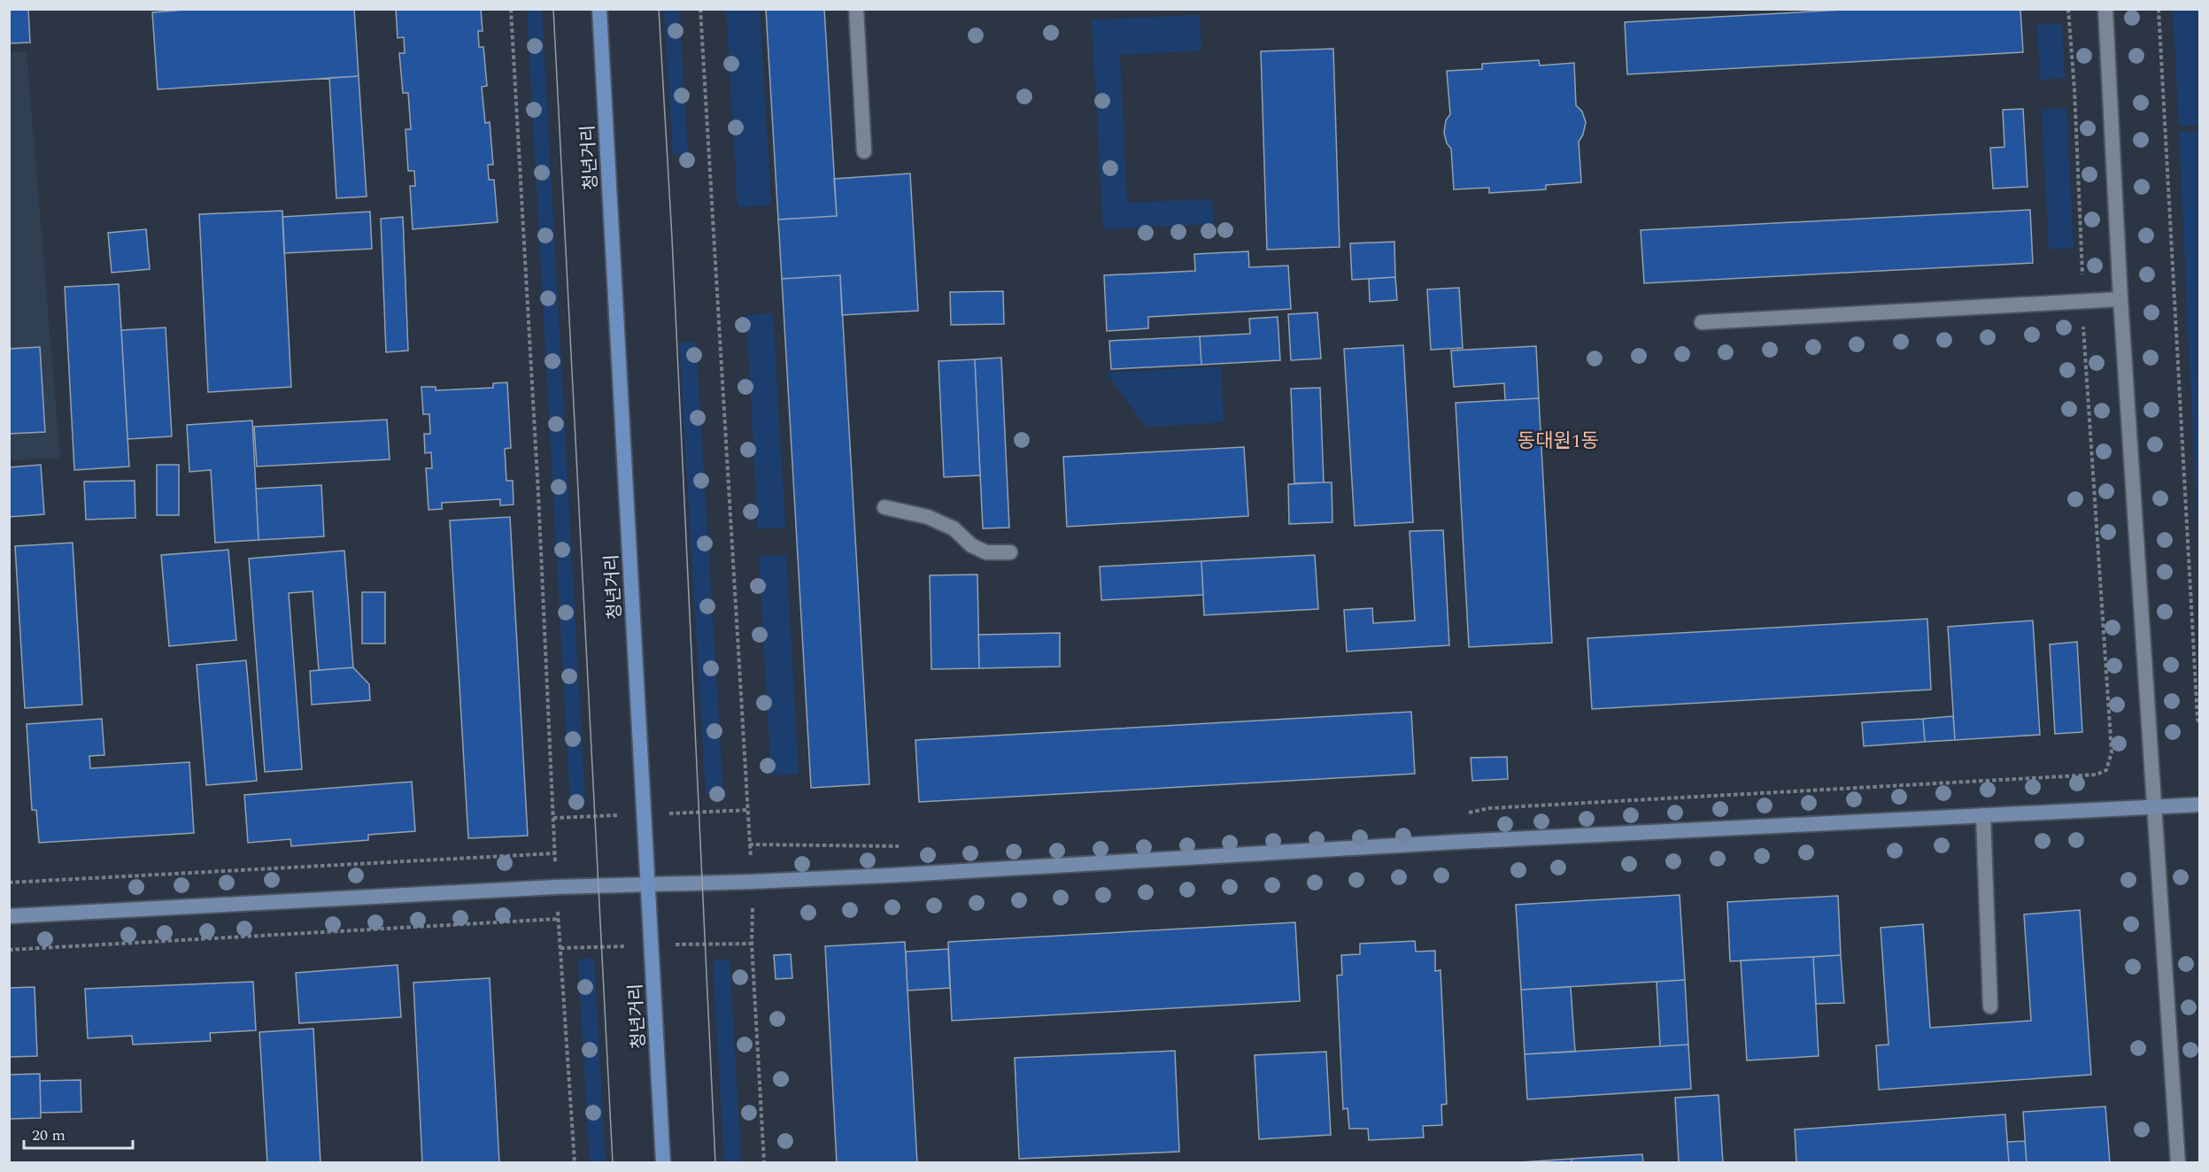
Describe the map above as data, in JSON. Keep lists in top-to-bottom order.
{
  "streets": {
    "main road": ["청년거리"]
  },
  "districts": ["동대원1동"],
  "scale_bar": "20 m"
}
